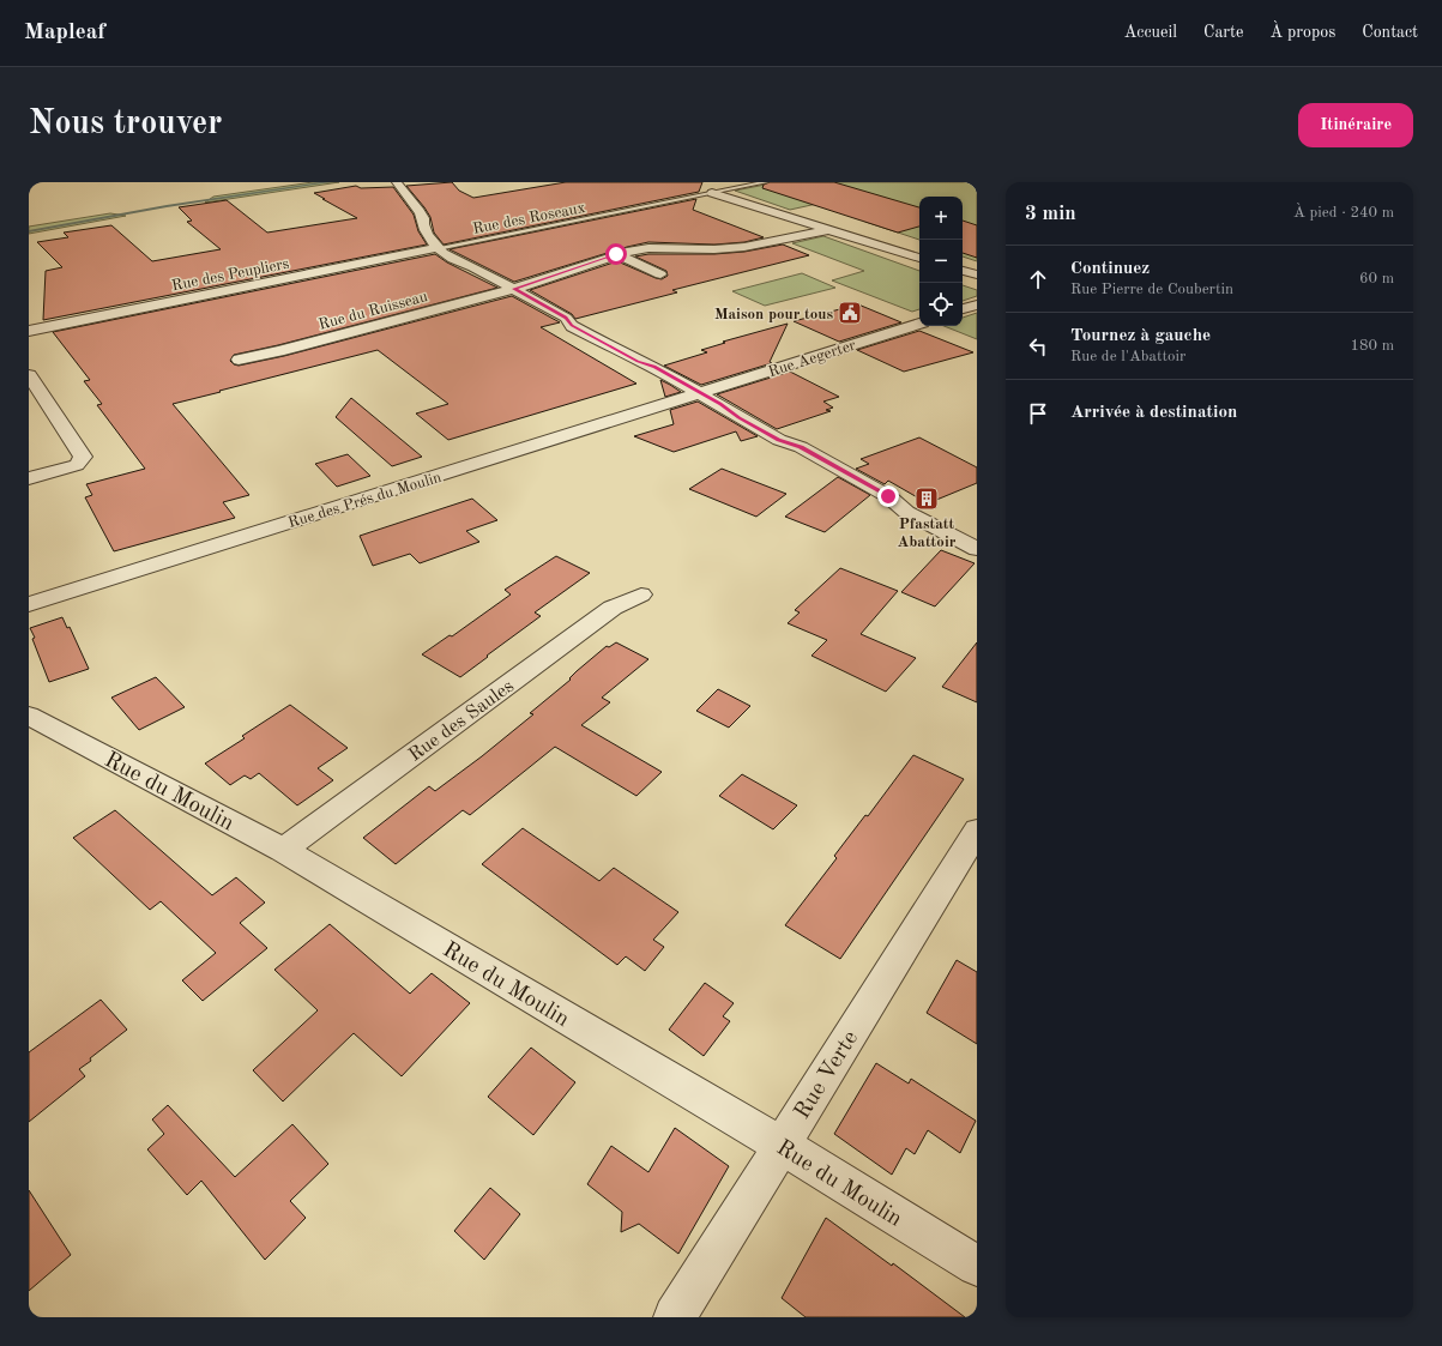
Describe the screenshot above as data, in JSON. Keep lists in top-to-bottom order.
{
  "streets": {
    "street": [
      "Rue des Peupliers",
      "Rue du Ruisseau",
      "Rue Aegerter",
      "Rue des Prés du Moulin",
      "Rue des Saules",
      "Rue du Moulin",
      "Rue Verte"
    ],
    "lane": ["Rue des Roseaux"]
  },
  "crossings": [
    ["Rue des Roseaux", "Rue des Peupliers"],
    ["Rue Aegerter", "Rue des Prés du Moulin"],
    ["Rue des Saules", "Rue du Moulin"],
    ["Rue du Moulin", "Rue Verte"]
  ],
  "places": {
    "public building": ["Maison pour tous"],
    "building": ["Pfastatt Abattoir"]
  },
  "page": {
    "header": "Mapleaf",
    "nav": [
      "Accueil",
      "Carte",
      "À propos",
      "Contact"
    ],
    "buttons": "Itinéraire",
    "title": "Nous trouver",
    "heading": ["3 min", "À pied · 240 m"],
    "map_buttons": ["+", "−"],
    "list": [
      ["Continuez", "Rue Pierre de Coubertin", "60 m"],
      ["Tournez à gauche", "Rue de l'Abattoir", "180 m"],
      "Arrivée à destination"
    ]
  }
}
